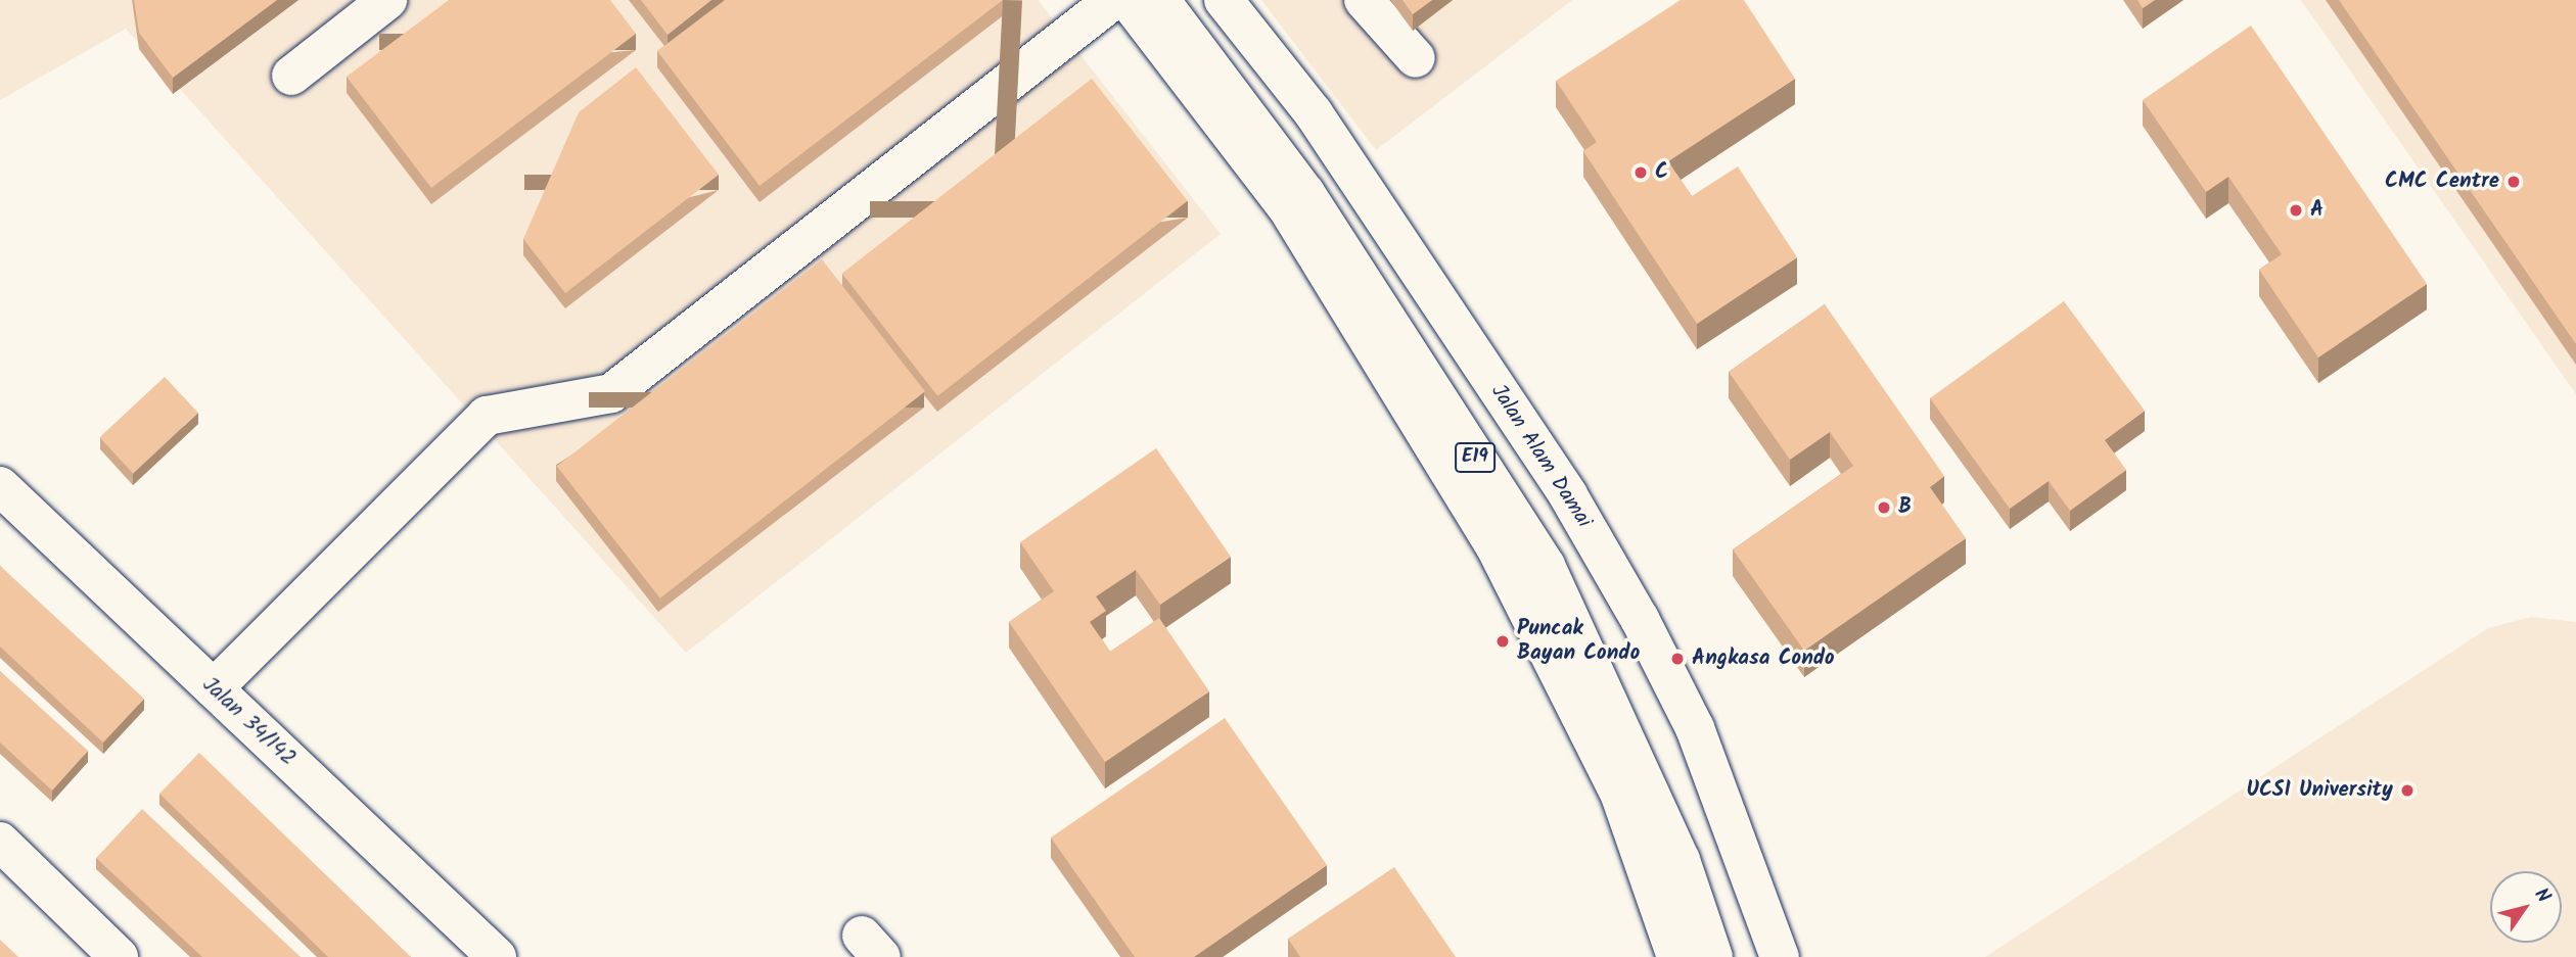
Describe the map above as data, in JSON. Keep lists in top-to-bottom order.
{
  "streets": {
    "main road": ["Jalan Alam Damai", "E19", "Jalan 34/142"]
  },
  "places": [
    "C",
    "CMC Centre",
    "A",
    "B",
    "Puncak Bayan Condo",
    "Angkasa Condo",
    "UCSI University"
  ],
  "north": "top right"
}
